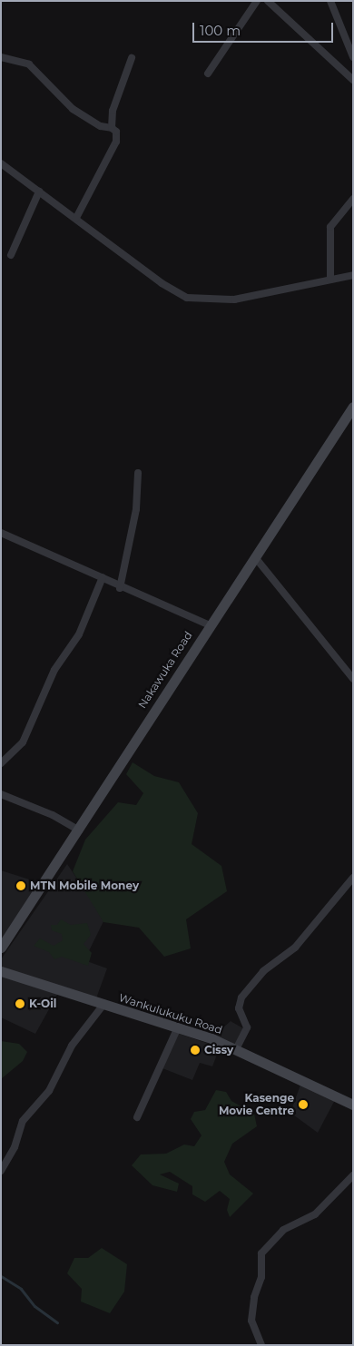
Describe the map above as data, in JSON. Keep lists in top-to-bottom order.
{
  "streets": {
    "main road": ["Nakawuka Road", "Wankulukuku Road"]
  },
  "places": [
    "MTN Mobile Money",
    "K-Oil",
    "Cissy",
    "Kasenge Movie Centre"
  ],
  "scale_bar": "100 m"
}
